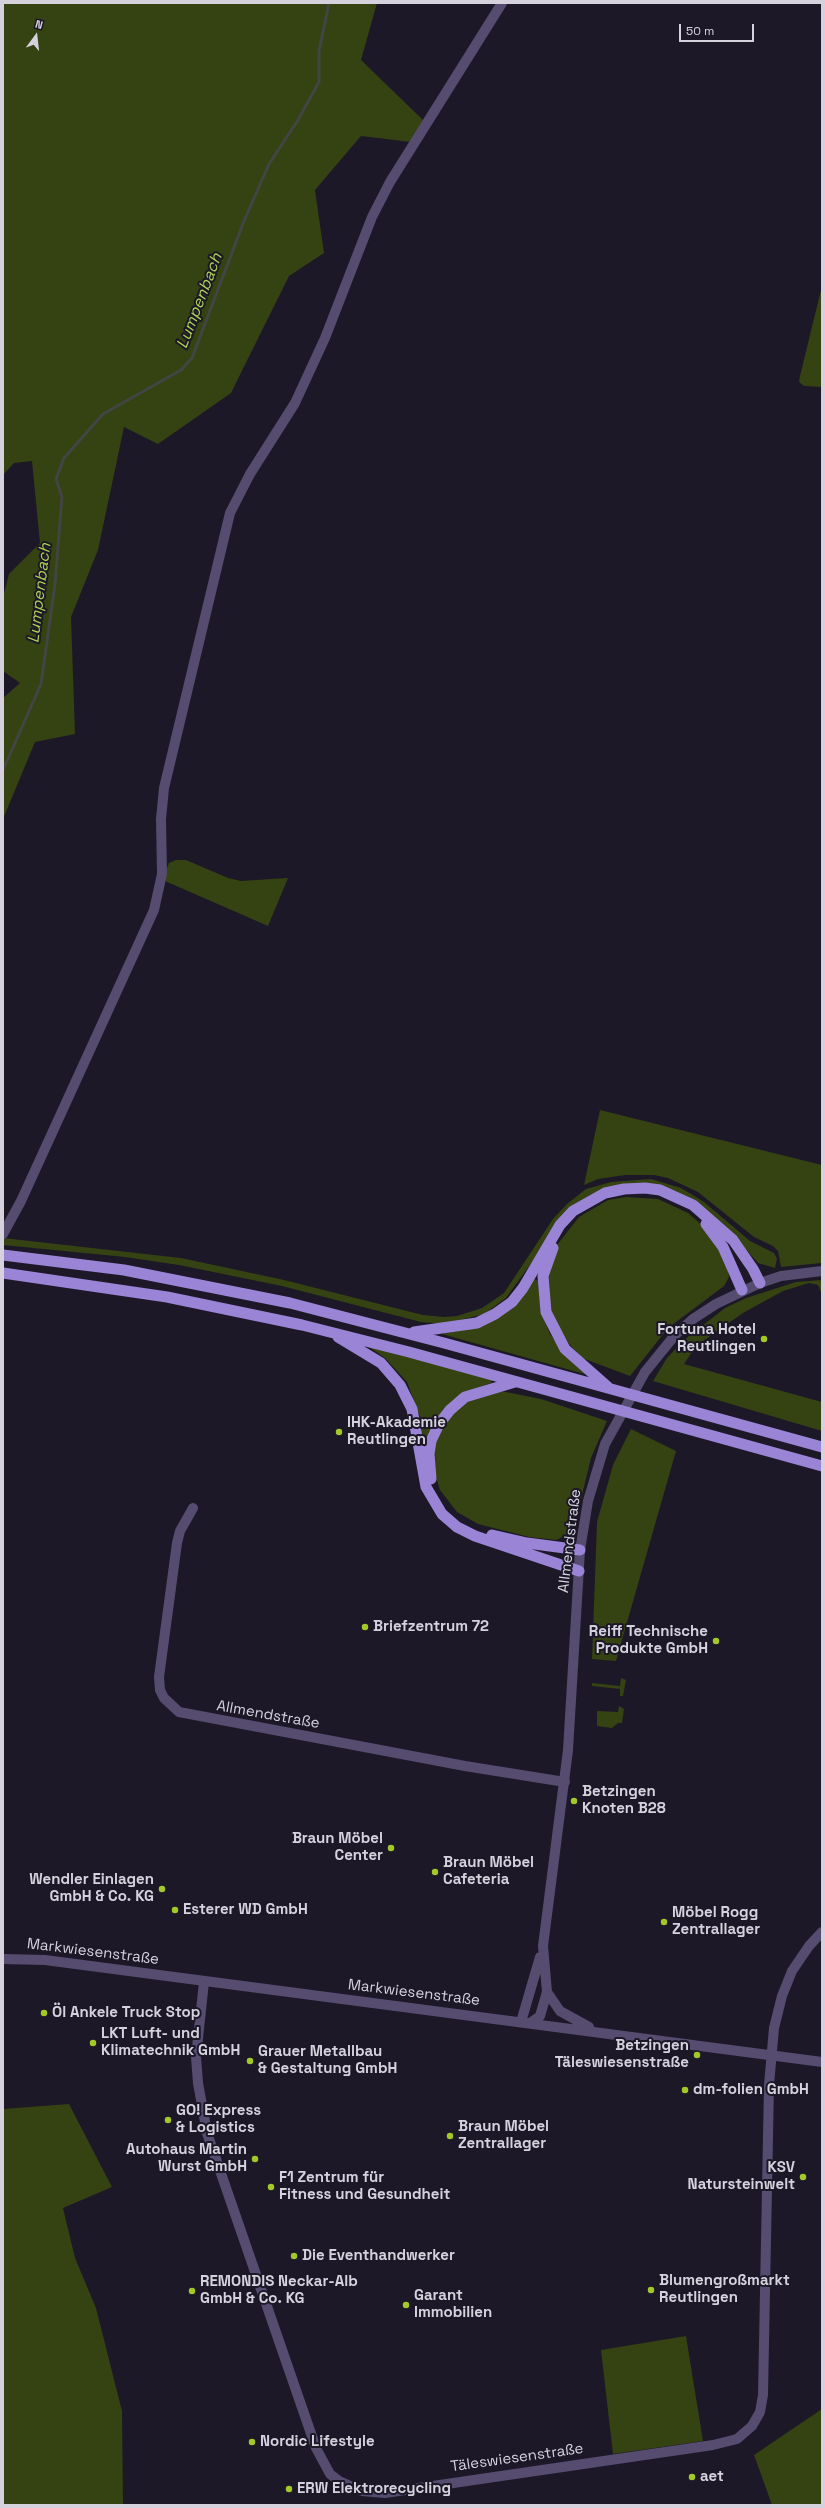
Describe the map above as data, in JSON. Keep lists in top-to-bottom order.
{
  "streets": {
    "street": ["Allmendstraße", "Markwiesenstraße", "Täleswiesenstraße"]
  },
  "crossings": [
    ["Allmendstraße", "Markwiesenstraße"],
    ["Markwiesenstraße", "Täleswiesenstraße"]
  ],
  "water": ["Lumpenbach"],
  "places": [
    "Fortuna Hotel Reutlingen",
    "IHK-Akademie Reutlingen",
    "Briefzentrum 72",
    "Reiff Technische Produkte GmbH",
    "Betzingen Knoten B28",
    "Braun Möbel Center",
    "Braun Möbel Cafeteria",
    "Wendler Einlagen GmbH & Co. KG",
    "Esterer WD GmbH",
    "Möbel Rogg Zentrallager",
    "Öl Ankele Truck Stop",
    "LKT Luft- und Klimatechnik GmbH",
    "Betzingen Täleswiesenstraße",
    "Grauer Metallbau & Gestaltung GmbH",
    "dm-folien GmbH",
    "GO! Express & Logistics",
    "Braun Möbel Zentrallager",
    "Autohaus Martin Wurst GmbH",
    "KSV Natursteinwelt",
    "F1 Zentrum für Fitness und Gesundheit",
    "Die Eventhandwerker",
    "Blumengroßmarkt Reutlingen",
    "REMONDIS Neckar-Alb GmbH & Co. KG",
    "Garant Immobilien",
    "Nordic Lifestyle",
    "aet",
    "ERW Elektrorecycling"
  ],
  "scale_bar": "50 m",
  "north": "top"
}
